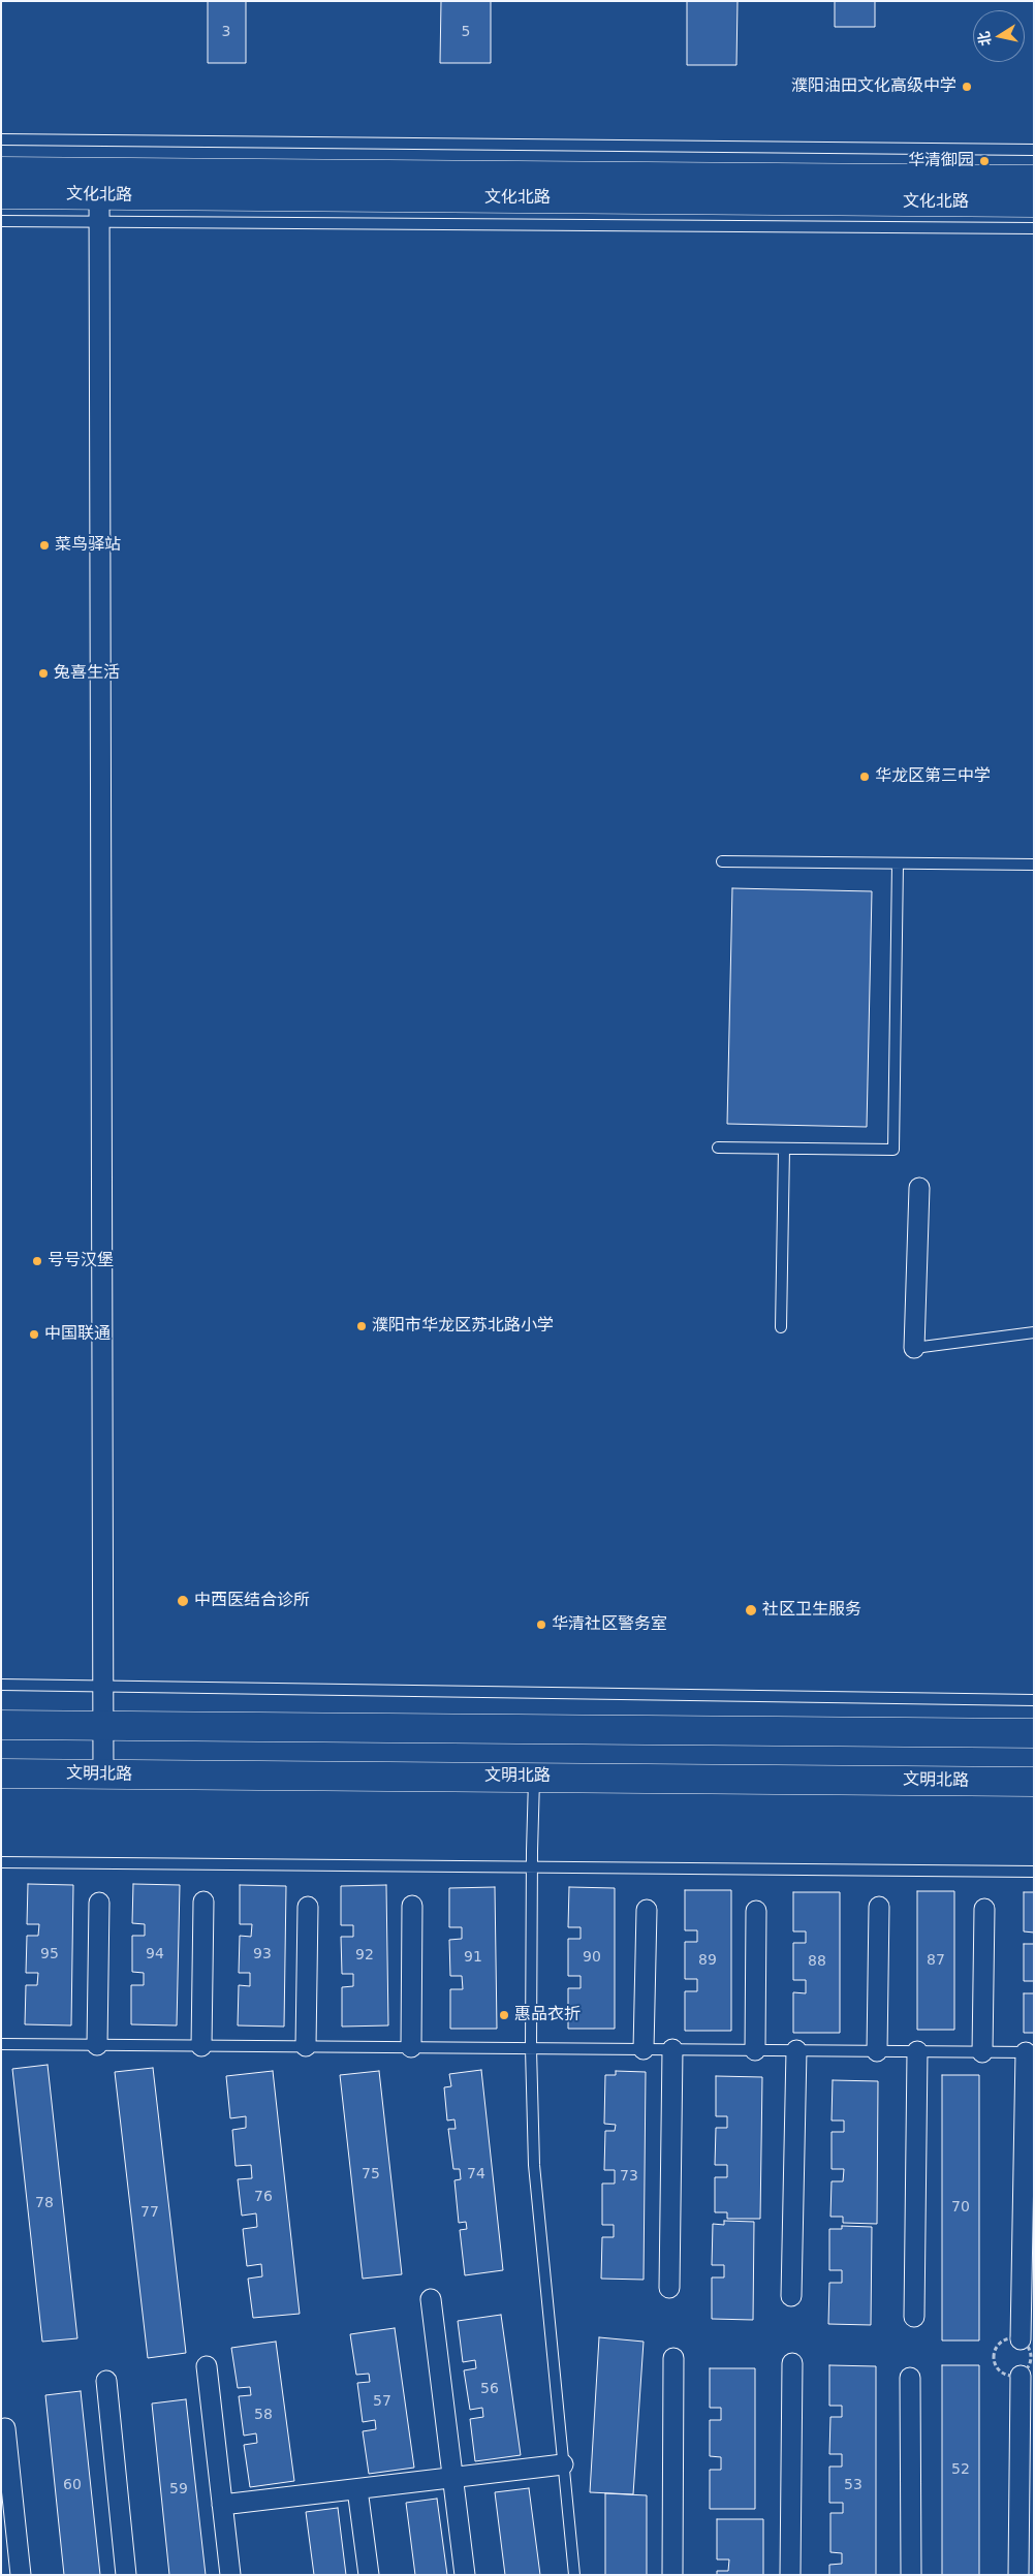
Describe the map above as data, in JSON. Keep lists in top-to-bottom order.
{
  "streets": {
    "street": ["文化北路", "文明北路"]
  },
  "places": [
    "濮阳油田文化高级中学",
    "华清御园",
    "菜鸟驿站",
    "兔喜生活",
    "华龙区第三中学",
    "号号汉堡",
    "濮阳市华龙区苏北路小学",
    "中国联通",
    "中西医结合诊所",
    "社区卫生服务",
    "华清社区警务室",
    "惠品衣折"
  ],
  "house_numbers": [
    "3",
    "5",
    "95",
    "94",
    "93",
    "92",
    "91",
    "90",
    "89",
    "87",
    "88",
    "75",
    "74",
    "73",
    "76",
    "78",
    "70",
    "77",
    "56",
    "57",
    "58",
    "52",
    "60",
    "53",
    "59"
  ],
  "north": "left"
}
